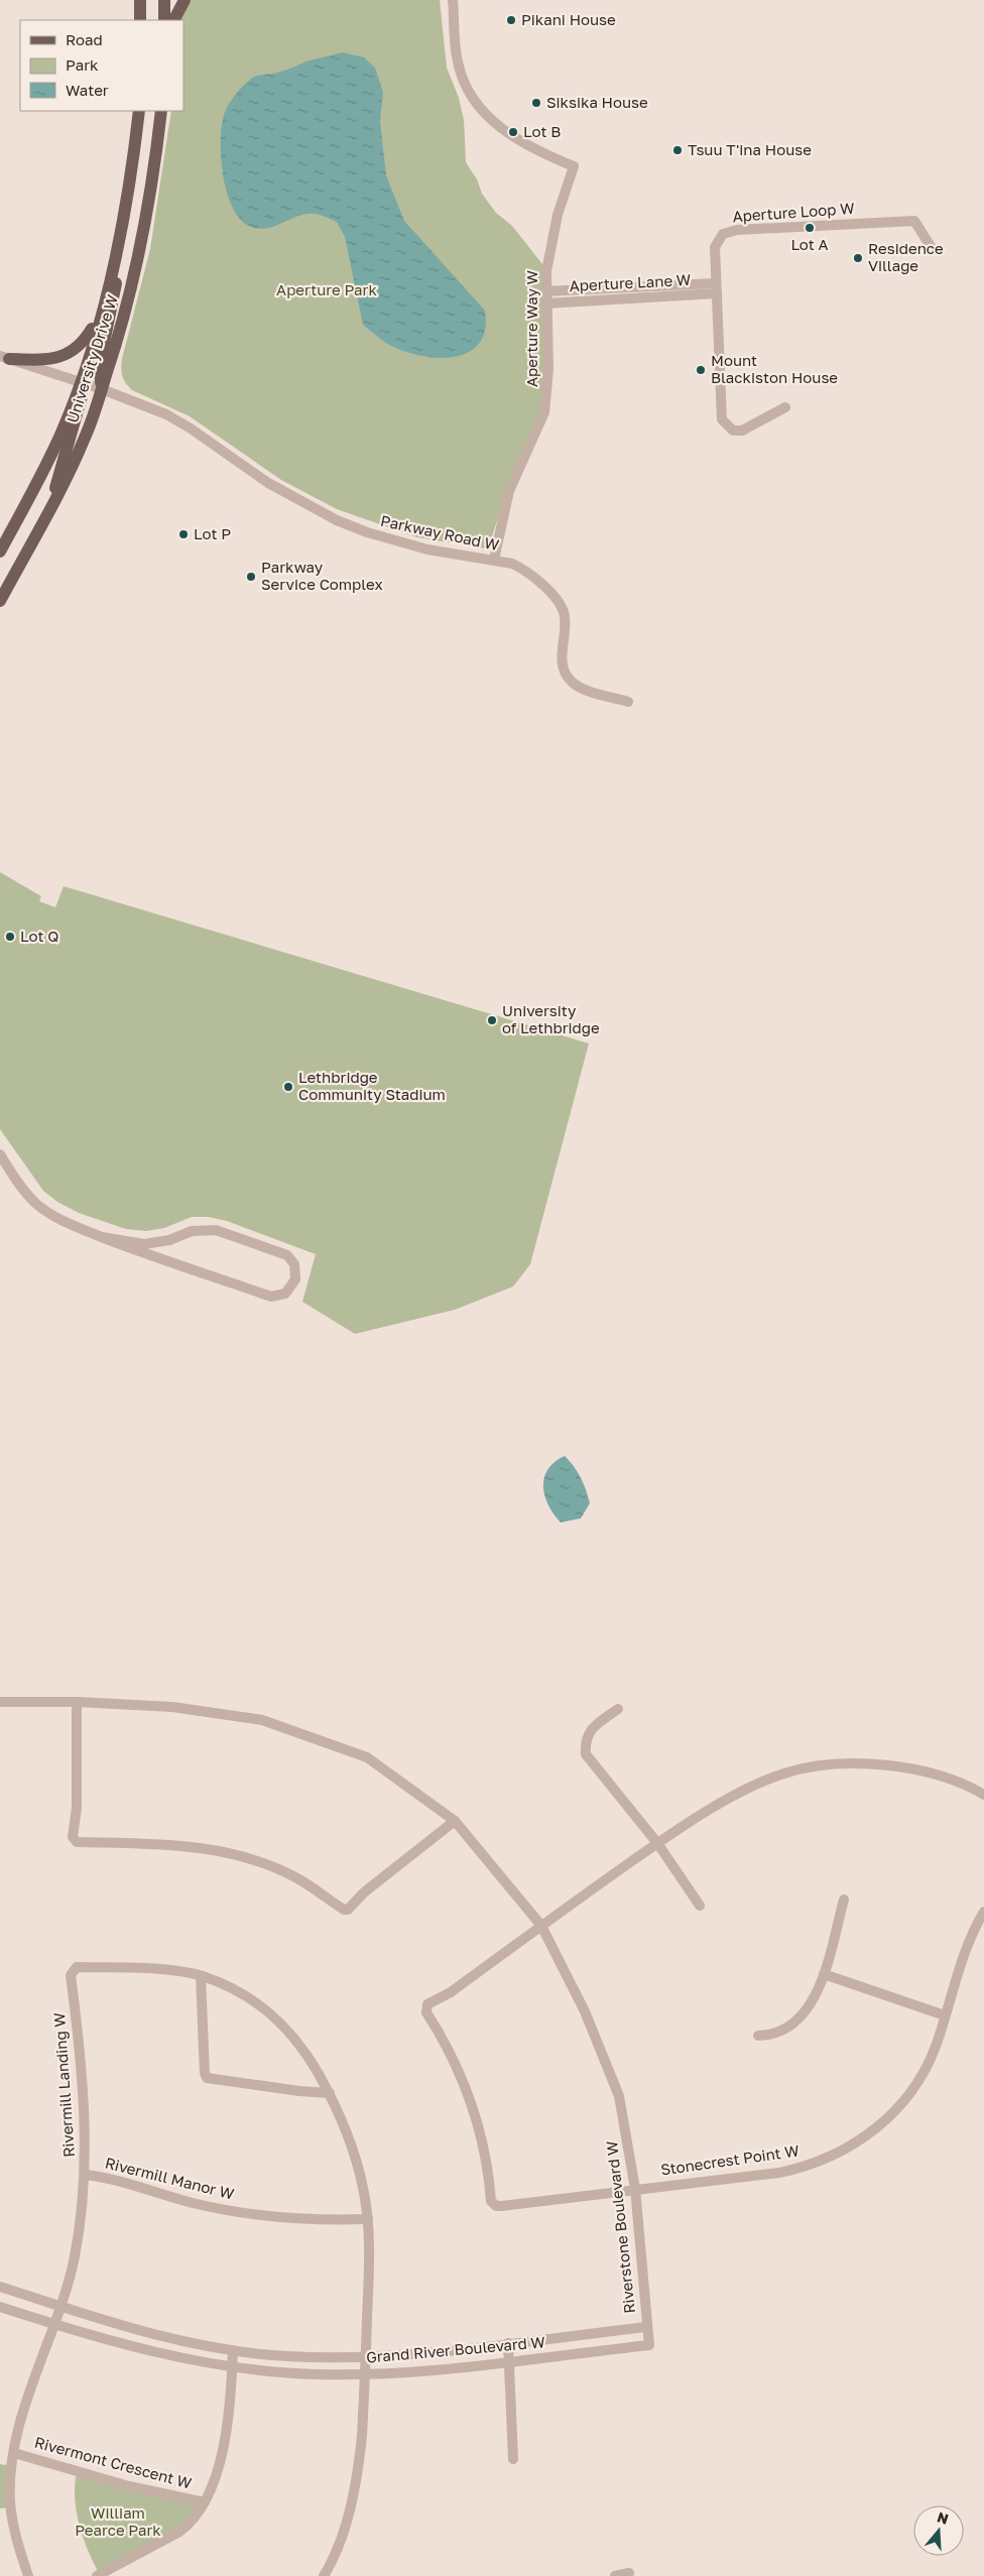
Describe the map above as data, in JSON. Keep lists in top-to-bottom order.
{
  "streets": {
    "main road": ["University Drive W"],
    "street": [
      "Aperture Loop W",
      "Aperture Lane W",
      "Aperture Way W",
      "Parkway Road W",
      "Rivermill Landing W",
      "Stonecrest Point W",
      "Rivermill Manor W",
      "Riverstone Boulevard W",
      "Grand River Boulevard W",
      "Rivermont Crescent W"
    ]
  },
  "crossings": [
    ["Aperture Loop W", "Aperture Lane W"],
    ["Aperture Lane W", "Aperture Way W"],
    ["Aperture Way W", "Parkway Road W"],
    ["University Drive W", "Parkway Road W"],
    ["Rivermill Landing W", "Rivermill Manor W"],
    ["Rivermill Landing W", "Grand River Boulevard W"],
    ["Rivermill Landing W", "Rivermont Crescent W"],
    ["Stonecrest Point W", "Riverstone Boulevard W"],
    ["Riverstone Boulevard W", "Grand River Boulevard W"],
    ["Grand River Boulevard W", "Rivermont Crescent W"]
  ],
  "parks": ["Aperture Park", "William Pearce Park"],
  "places": [
    "Pikani House",
    "Siksika House",
    "Lot B",
    "Tsuu T'ina House",
    "Lot A",
    "Residence Village",
    "Mount Blackiston House",
    "Lot P",
    "Parkway Service Complex",
    "Lot Q",
    "University of Lethbridge",
    "Lethbridge Community Stadium"
  ],
  "legend": ["Road", "Park", "Water"],
  "north": "top"
}
